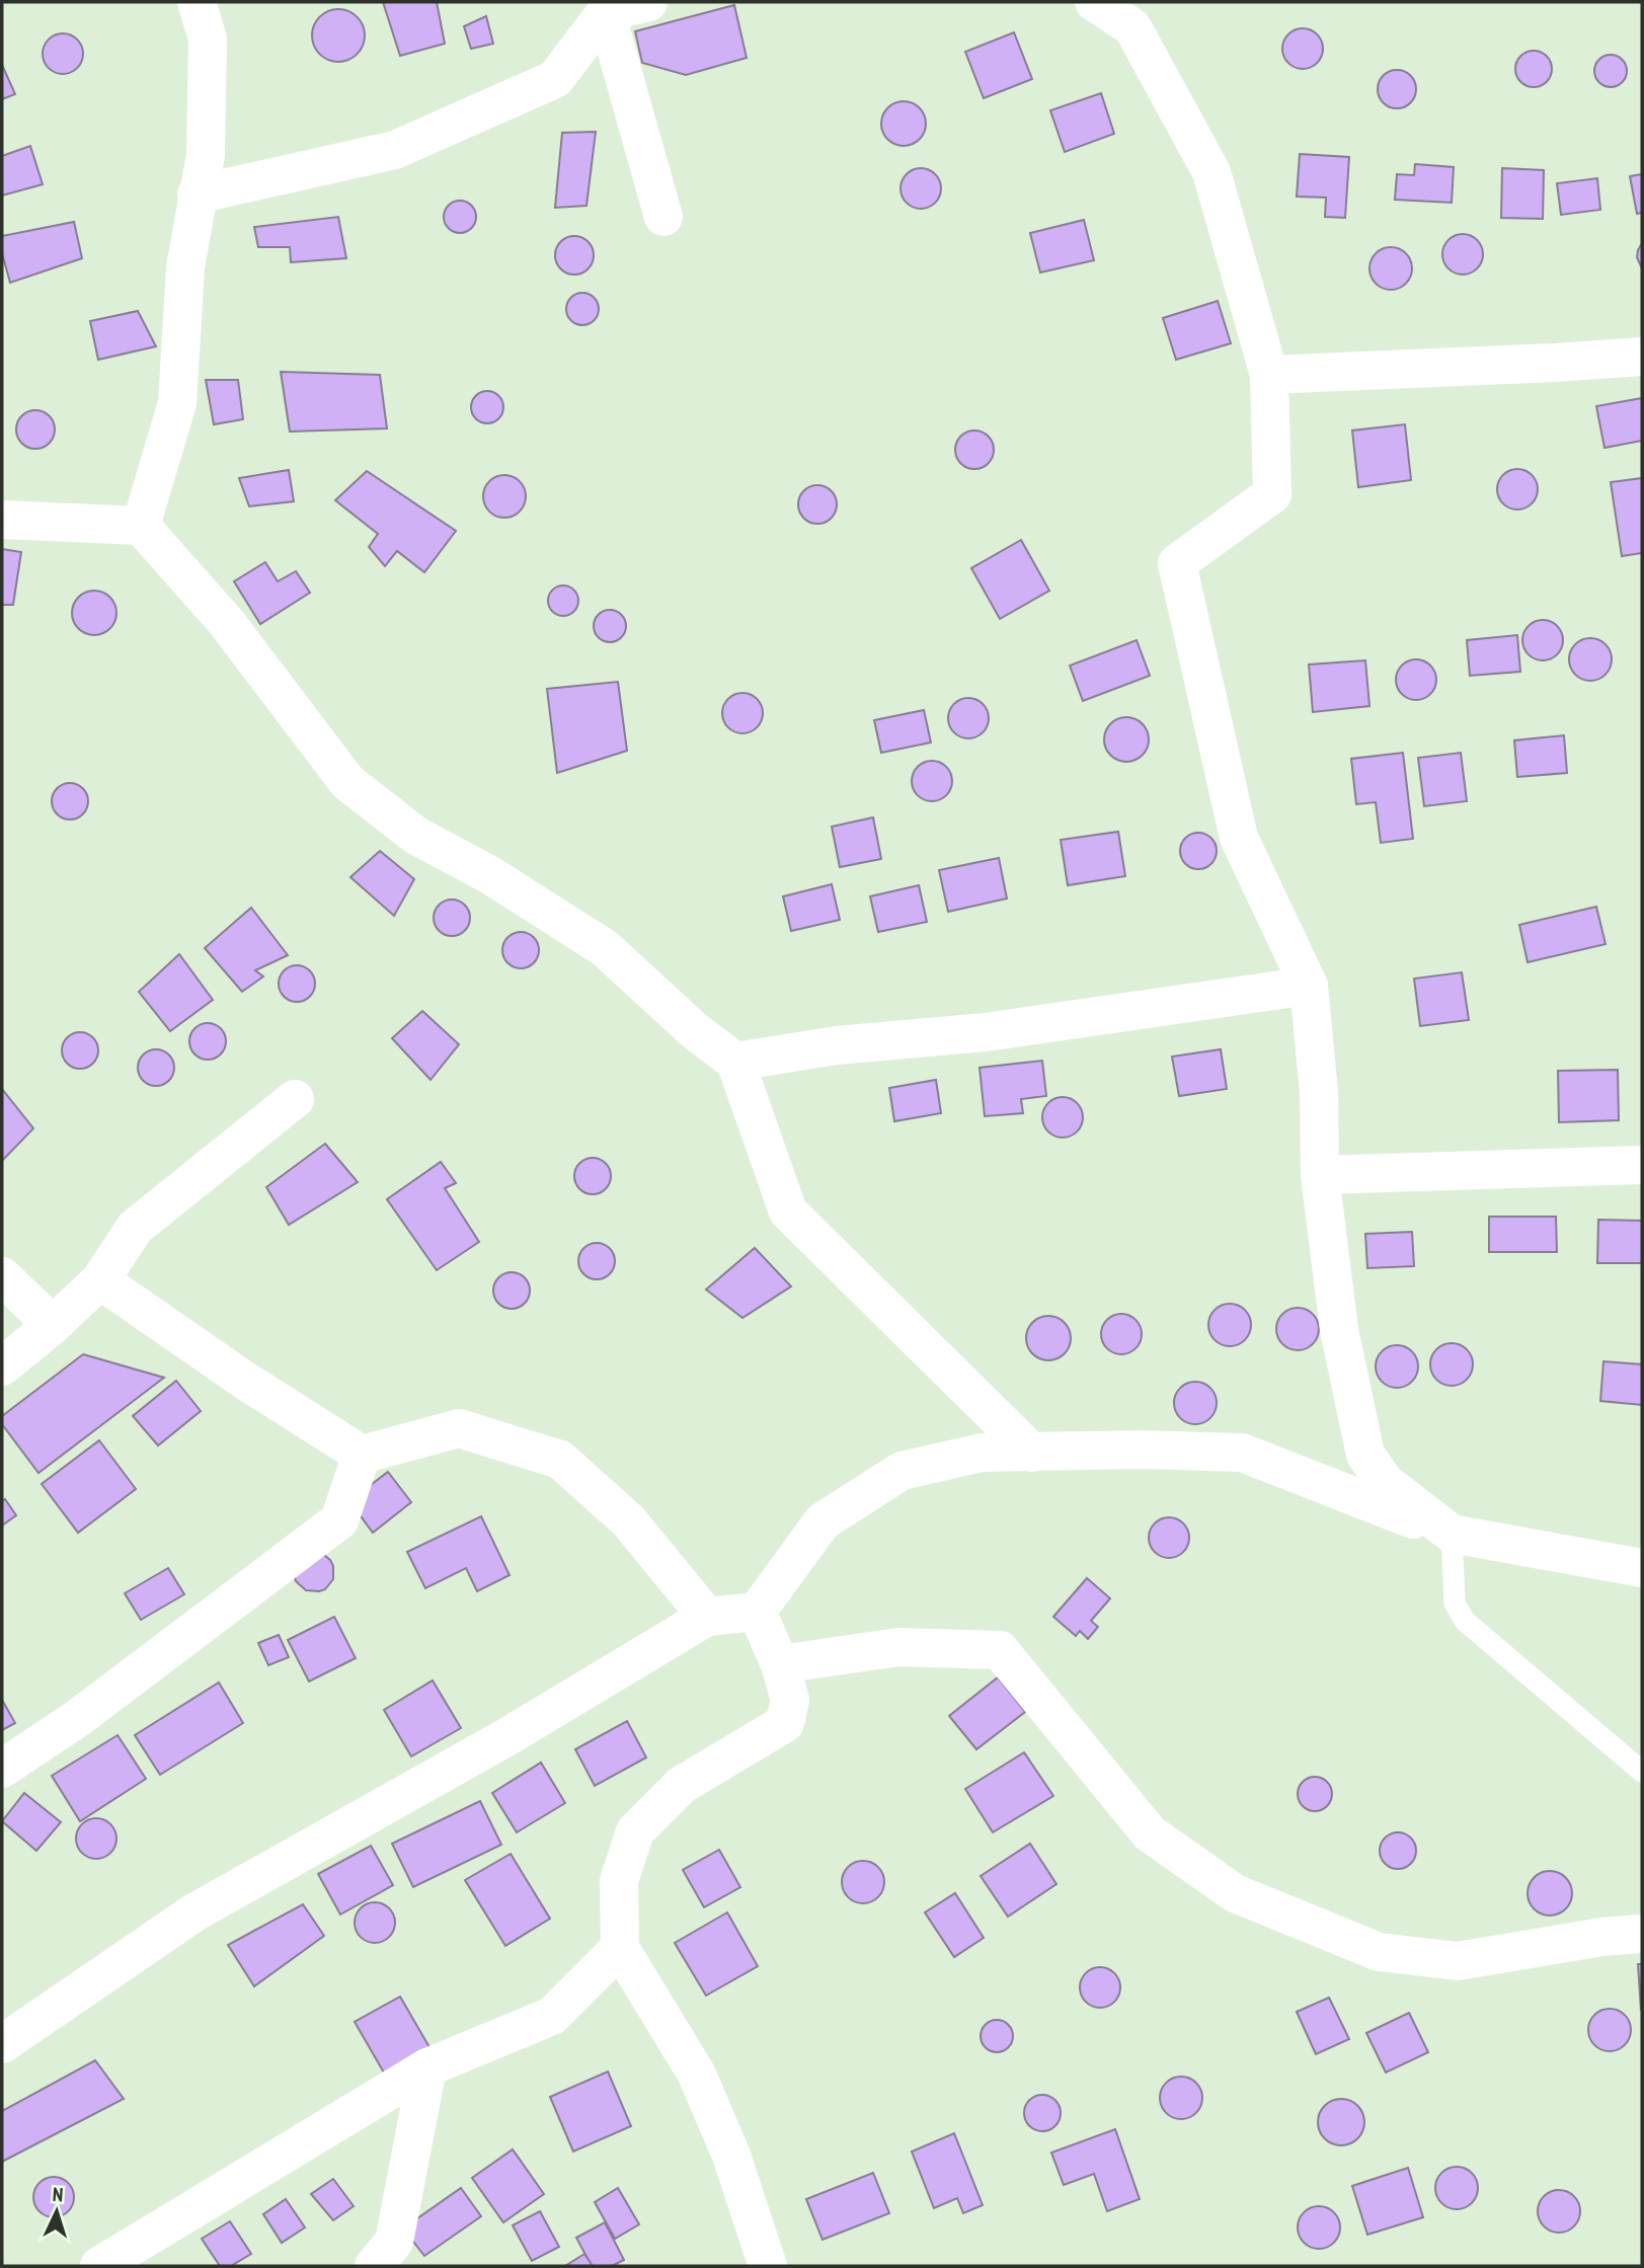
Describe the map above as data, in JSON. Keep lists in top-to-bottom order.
{
  "north": "top"
}
